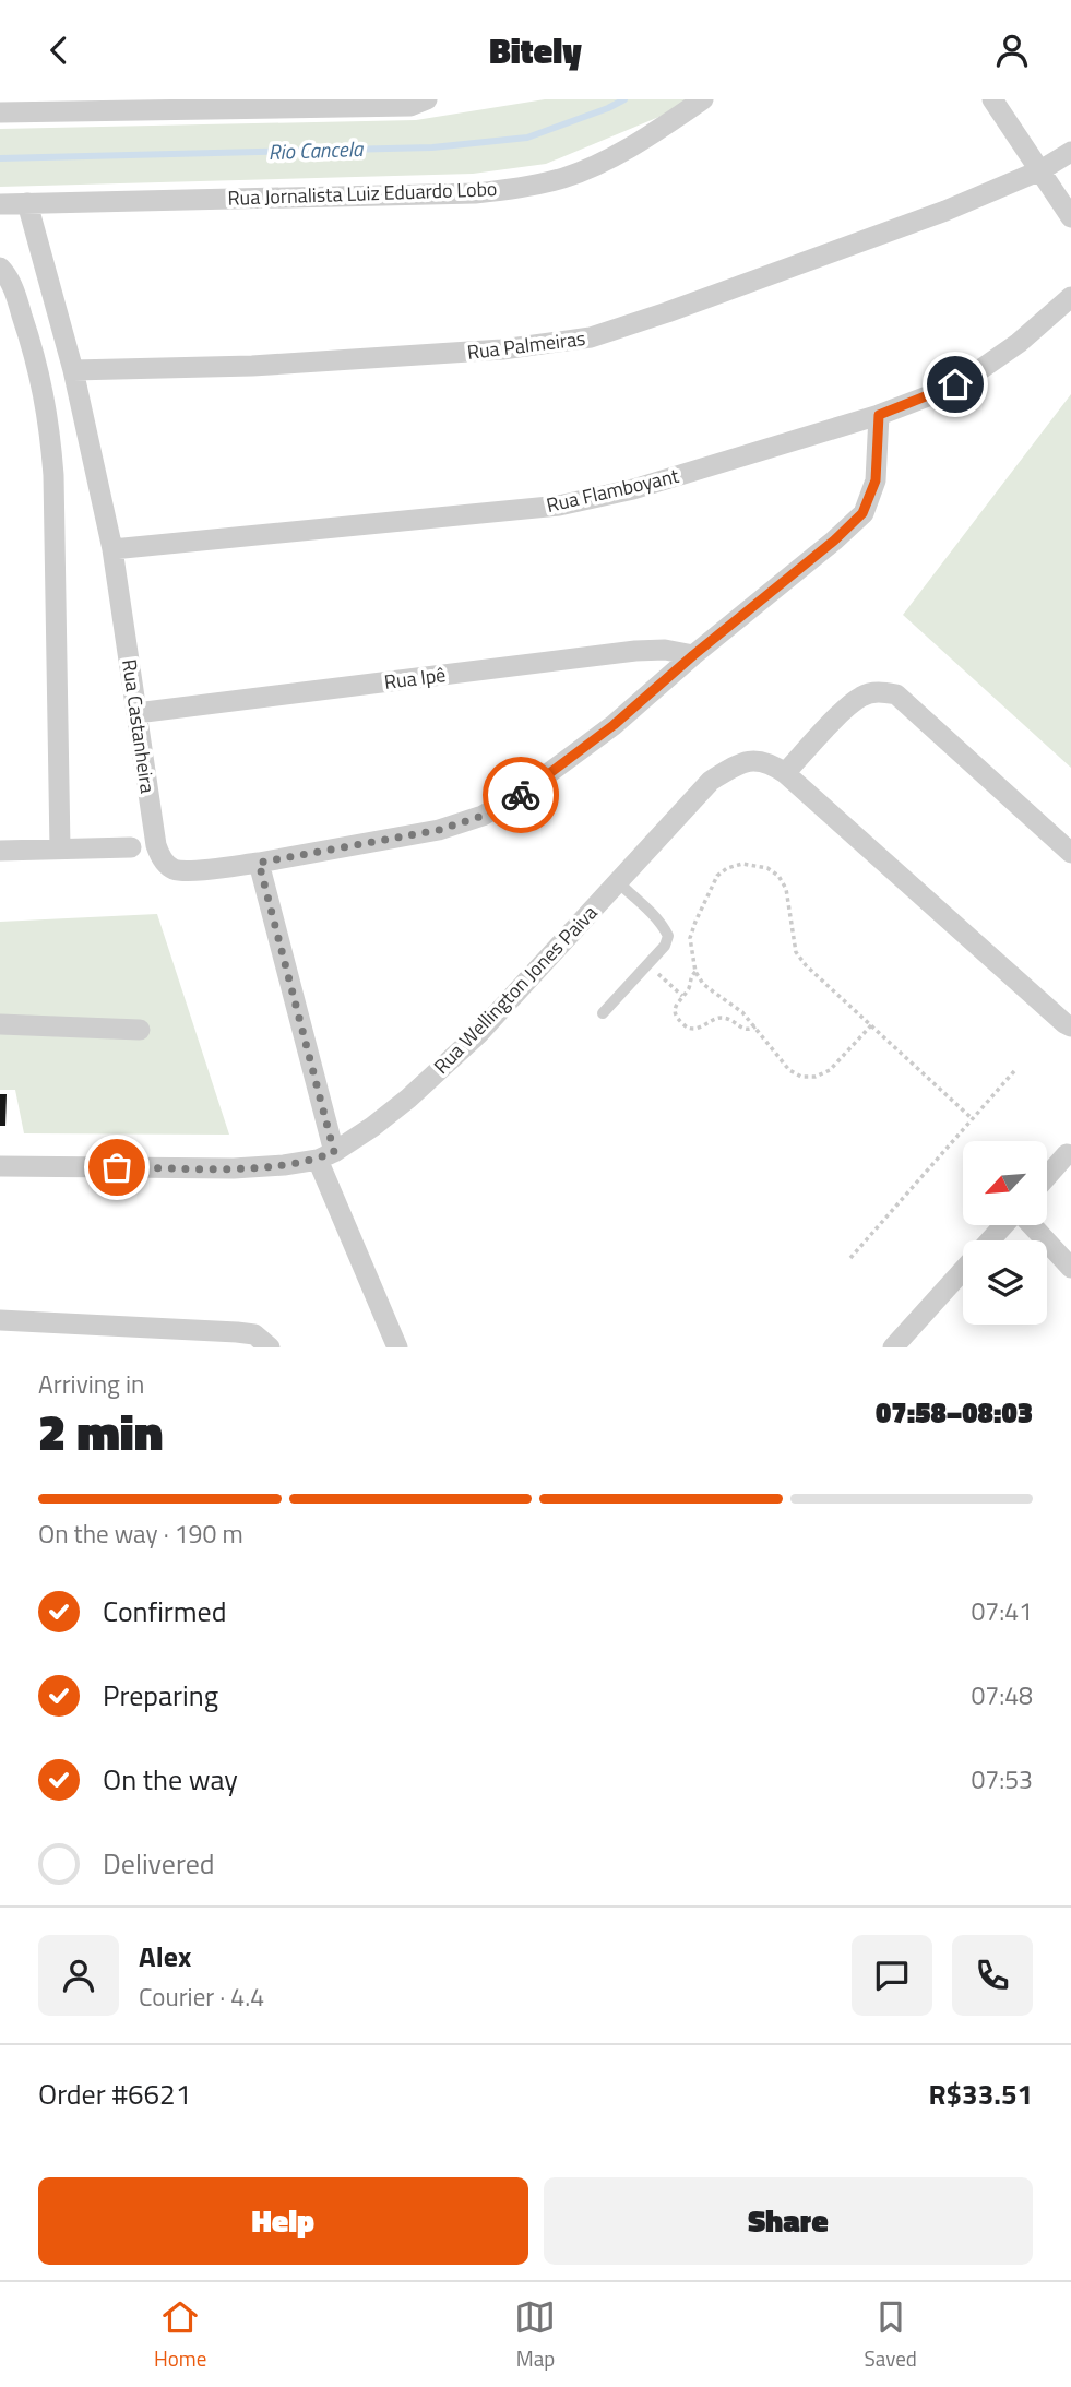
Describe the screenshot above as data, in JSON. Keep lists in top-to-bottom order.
{
  "streets": {
    "street": [
      "Rua Jornalista Luiz Eduardo Lobo",
      "Rua Palmeiras",
      "Rua Flamboyant",
      "Rua Ipê",
      "Rua Castanheira",
      "Rua Wellington Jones Paiva"
    ]
  },
  "crossings": [
    ["Rua Jornalista Luiz Eduardo Lobo", "Rua Castanheira"],
    ["Rua Palmeiras", "Rua Castanheira"],
    ["Rua Flamboyant", "Rua Castanheira"],
    ["Rua Ipê", "Rua Castanheira"]
  ],
  "water": ["Rio Cancela"],
  "north": "bottom left",
  "page": {
    "header": "Bitely",
    "heading": ["2 min", "Arriving in", "07:58–08:03"],
    "panel": [
      "Alex",
      "Courier · 4.4",
      "Order #6621",
      "R$33.51"
    ],
    "bar": "On the way · 190 m",
    "list": [
      ["Confirmed", "07:41"],
      ["Preparing", "07:48"],
      ["On the way", "07:53"],
      "Delivered"
    ],
    "buttons": ["Help", "Share"],
    "tabs": ["Home", "Map", "Saved"]
  }
}
